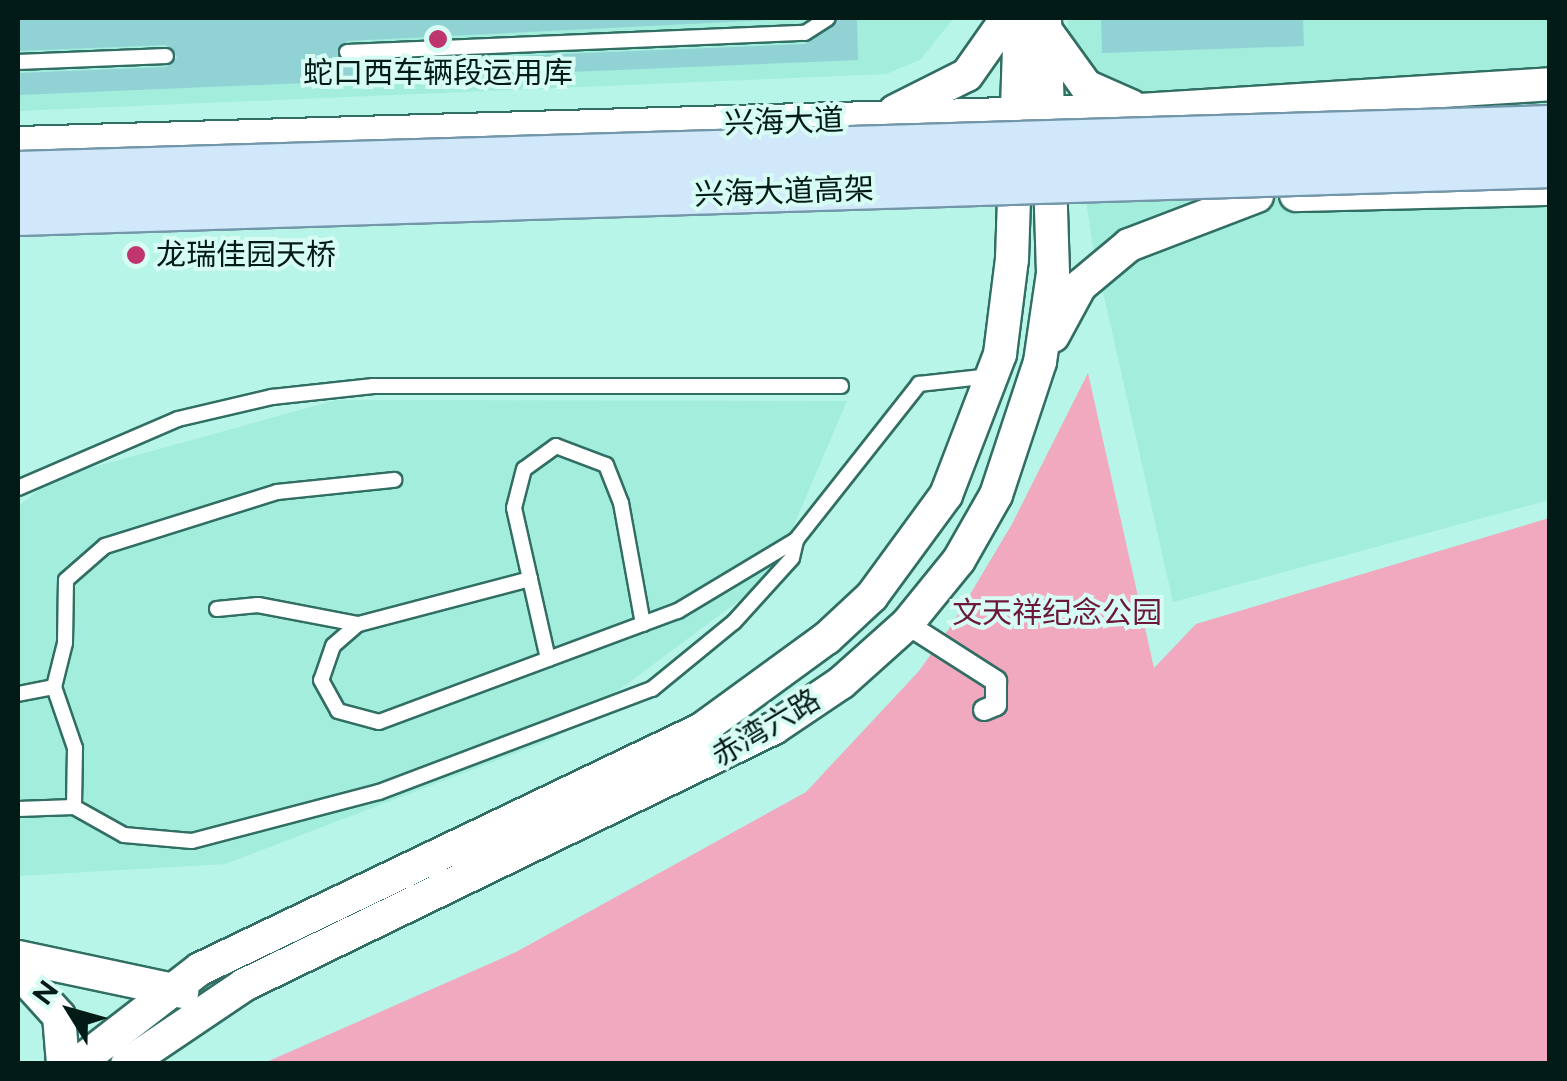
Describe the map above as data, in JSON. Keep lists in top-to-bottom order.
{
  "streets": {
    "main road": ["兴海大道高架"],
    "street": ["兴海大道", "赤湾六路"]
  },
  "crossings": [
    ["兴海大道", "赤湾六路"]
  ],
  "parks": ["文天祥纪念公园"],
  "places": ["蛇口西车辆段运用库", "龙瑞佳园天桥"],
  "north": "top left"
}
